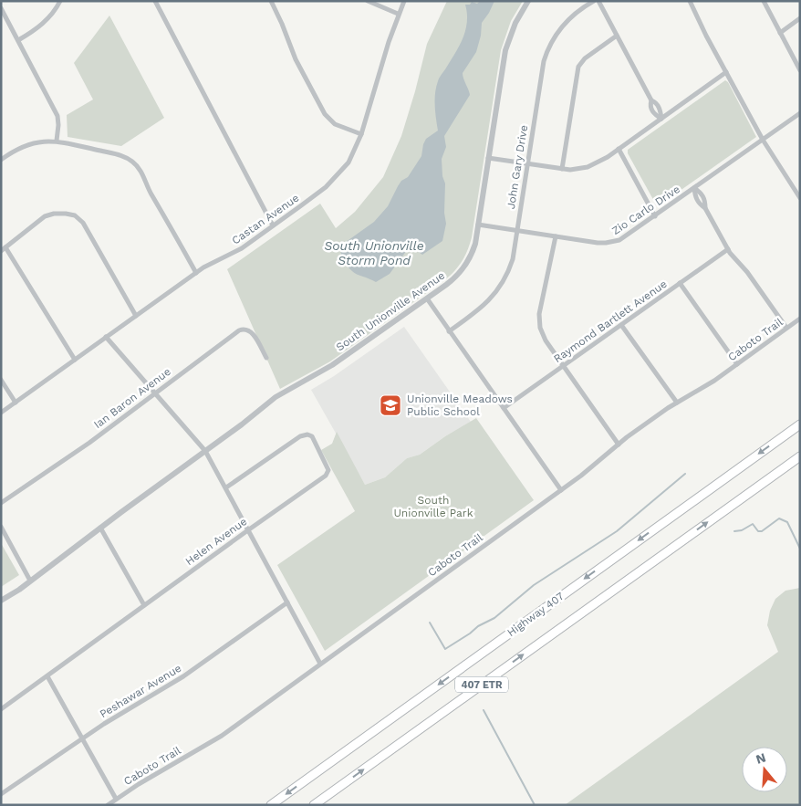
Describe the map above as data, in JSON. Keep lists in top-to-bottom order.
{
  "streets": {
    "highway": ["Highway 407", "407 ETR"],
    "street": [
      "John Gary Drive",
      "Zio Carlo Drive",
      "Castan Avenue",
      "South Unionville Avenue",
      "Raymond Bartlett Avenue",
      "Caboto Trail",
      "Ian Baron Avenue",
      "Helen Avenue",
      "Peshawar Avenue"
    ]
  },
  "crossings": [
    ["John Gary Drive", "Zio Carlo Drive"],
    ["Zio Carlo Drive", "South Unionville Avenue"]
  ],
  "water": ["South Unionville Storm Pond"],
  "parks": ["South Unionville Park"],
  "places": {
    "school or university": ["Unionville Meadows Public School"]
  },
  "north": "top"
}
